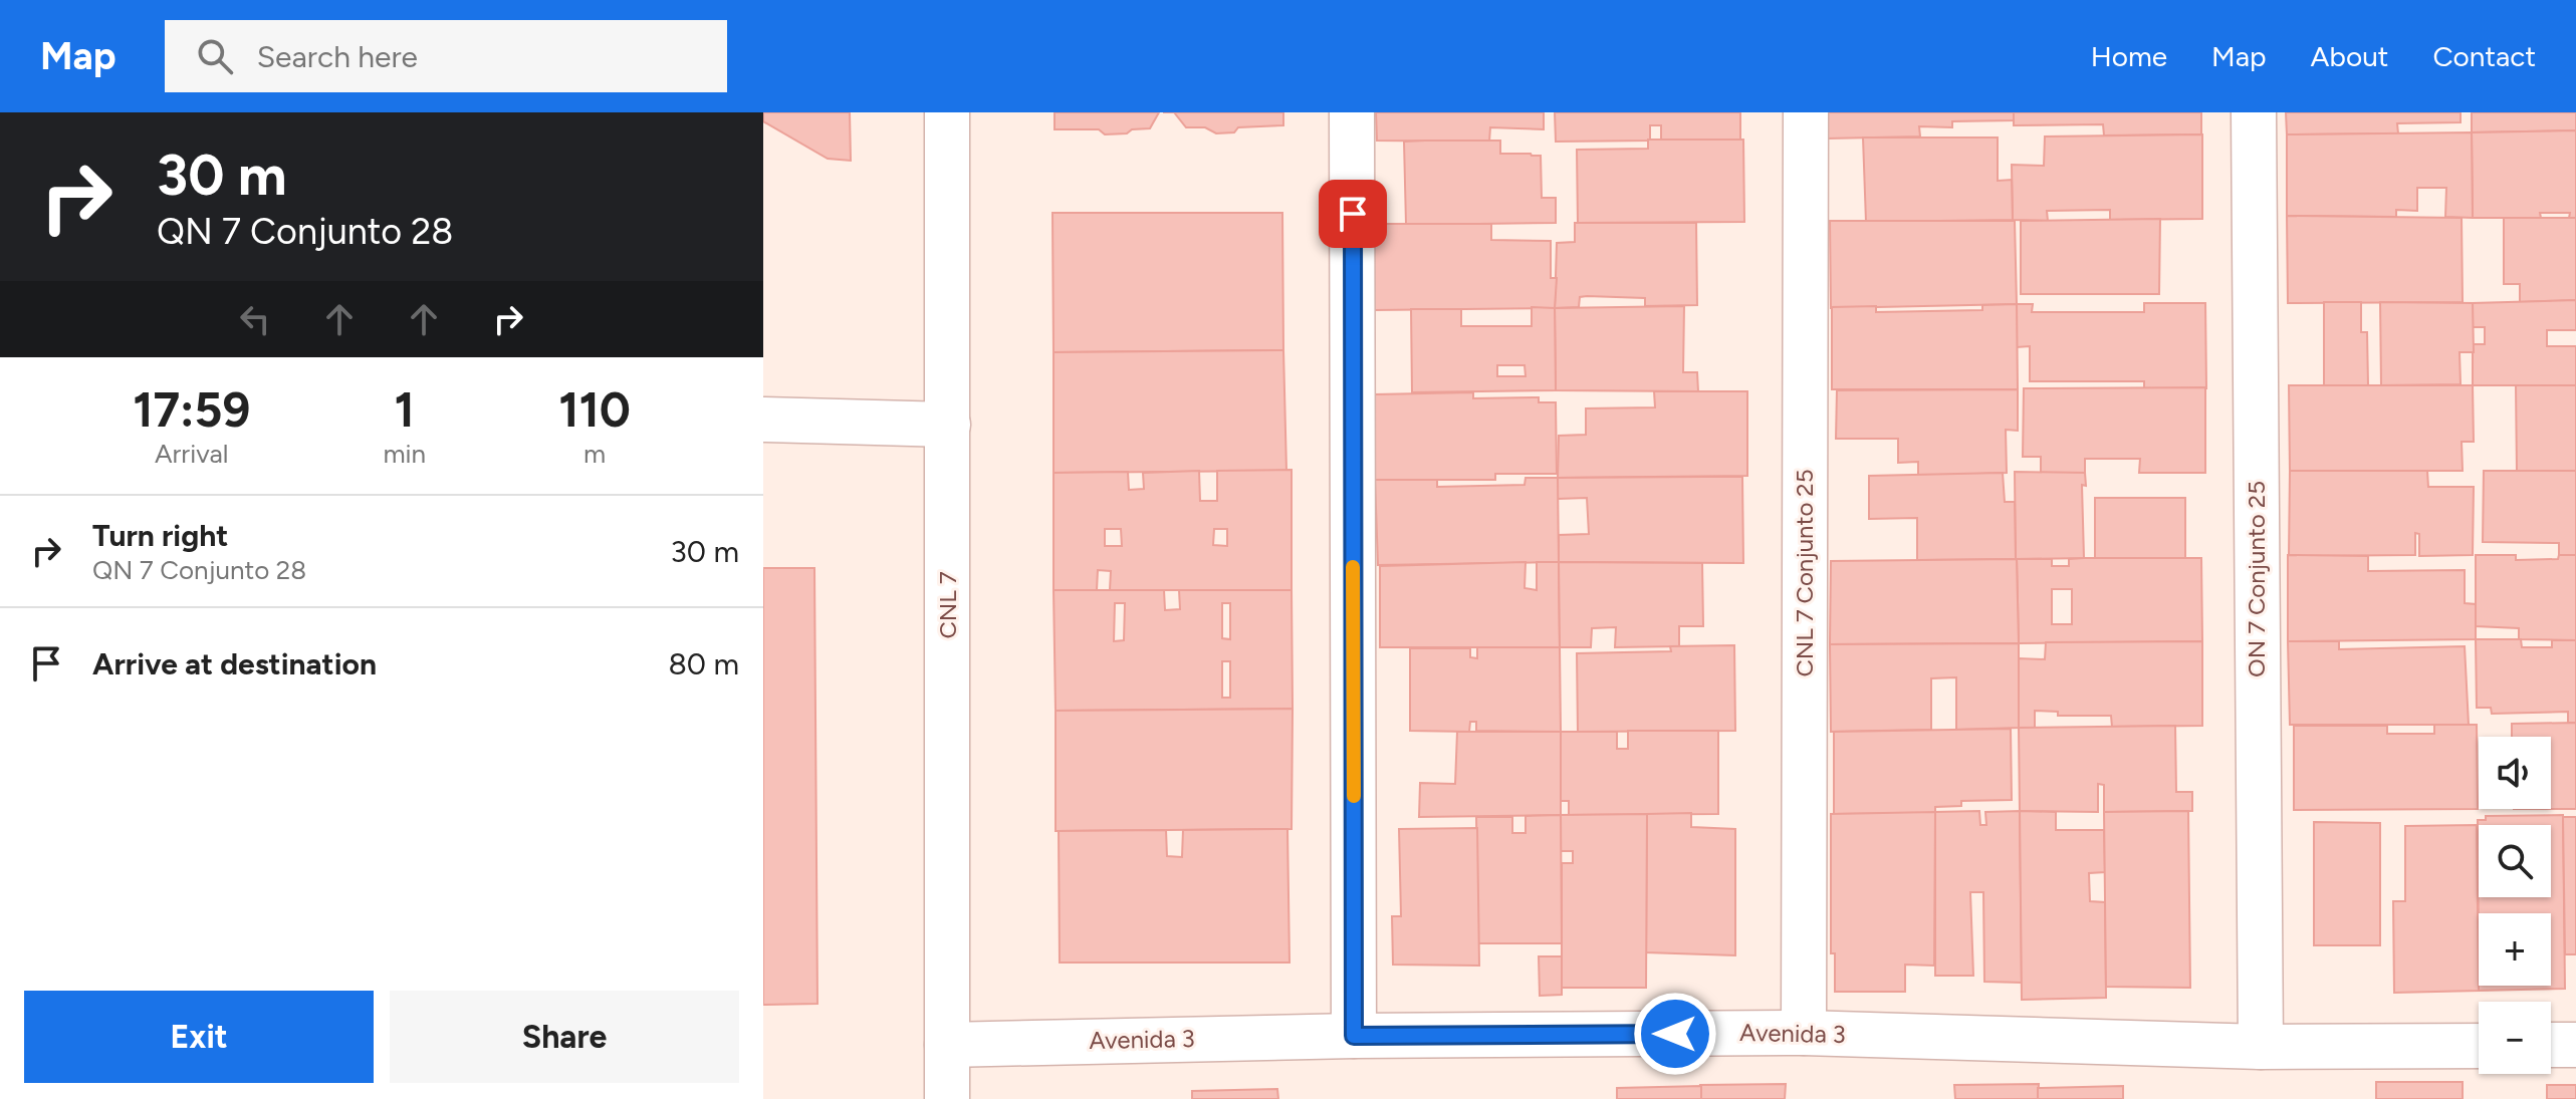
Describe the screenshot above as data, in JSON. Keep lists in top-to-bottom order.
{
  "streets": {
    "street": [
      "CNL 7 Conjunto 25",
      "ON 7 Conjunto 25",
      "CNL 7",
      "Avenida 3"
    ]
  },
  "crossings": [
    ["CNL 7 Conjunto 25", "Avenida 3"],
    ["ON 7 Conjunto 25", "Avenida 3"],
    ["CNL 7", "Avenida 3"]
  ],
  "page": {
    "header": "Map",
    "search": "Search here",
    "nav": [
      "Home",
      "Map",
      "About",
      "Contact"
    ],
    "turn": ["30 m", "QN 7 Conjunto 28"],
    "eta": [
      "17:59",
      "Arrival",
      "1",
      "min",
      "110",
      "m"
    ],
    "list": [
      {
        "name": "Turn right",
        "note": "QN 7 Conjunto 28",
        "value": "30 m"
      },
      {
        "name": "Arrive at destination",
        "value": "80 m"
      }
    ],
    "map_buttons": ["+", "−"],
    "buttons": ["Exit", "Share"]
  }
}
